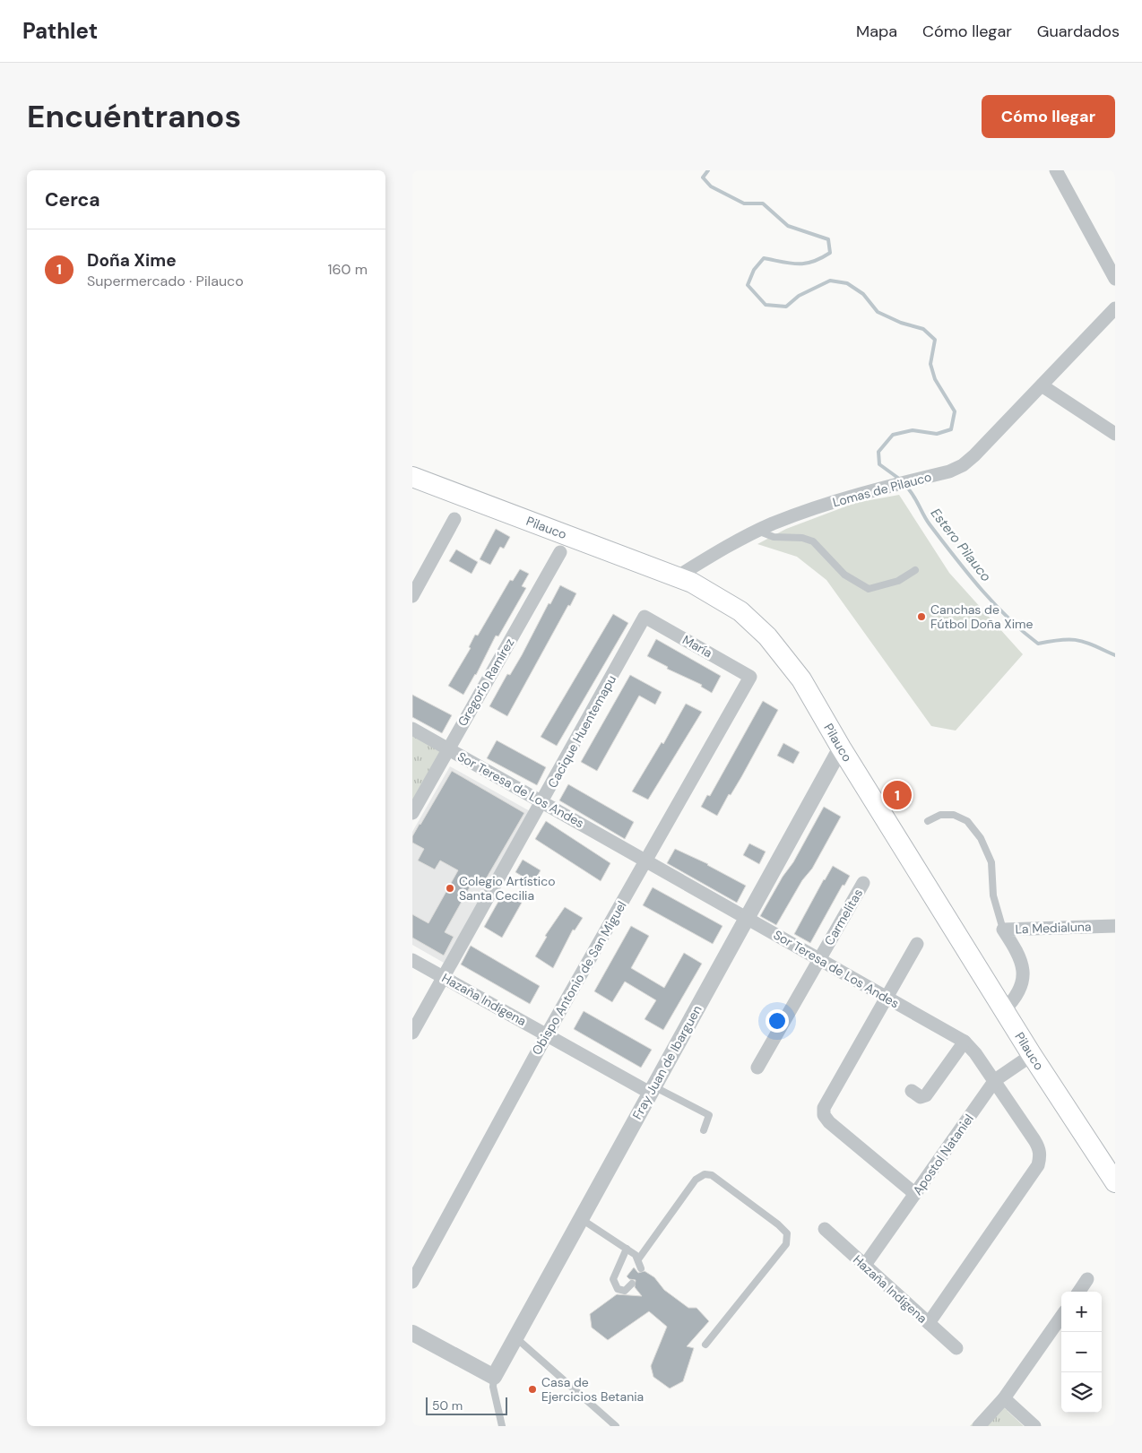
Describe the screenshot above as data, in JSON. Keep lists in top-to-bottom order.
{
  "streets": {
    "main road": ["Pilauco"],
    "street": [
      "Lomas de Pilauco",
      "María",
      "Gregorio Ramírez",
      "Cacique Huentemapu",
      "Sor Teresa de Los Andes",
      "Carmelitas",
      "La Medialuna",
      "Obispo Antonio de San Miguel",
      "Hazaña Indígena",
      "Fray Juan de Ibarguen",
      "Apostol Nataniel"
    ]
  },
  "crossings": [
    ["Lomas de Pilauco", "Pilauco"],
    ["Pilauco", "La Medialuna"],
    ["Pilauco", "Fray Juan de Ibarguen"],
    ["Pilauco", "Apostol Nataniel"],
    ["María", "Cacique Huentemapu"],
    ["María", "Obispo Antonio de San Miguel"],
    ["Gregorio Ramírez", "Sor Teresa de Los Andes"],
    ["Cacique Huentemapu", "Sor Teresa de Los Andes"],
    ["Cacique Huentemapu", "Hazaña Indígena"],
    ["Sor Teresa de Los Andes", "Carmelitas"],
    ["Sor Teresa de Los Andes", "Obispo Antonio de San Miguel"],
    ["Sor Teresa de Los Andes", "Hazaña Indígena"],
    ["Sor Teresa de Los Andes", "Fray Juan de Ibarguen"],
    ["Sor Teresa de Los Andes", "Apostol Nataniel"],
    ["Obispo Antonio de San Miguel", "Hazaña Indígena"],
    ["Hazaña Indígena", "Fray Juan de Ibarguen"],
    ["Hazaña Indígena", "Apostol Nataniel"]
  ],
  "water": ["Estero Pilauco"],
  "places": ["Canchas de Fútbol Doña Xime", "Colegio Artístico Santa Cecilia", "Casa de Ejercicios Betania"],
  "scale_bar": "50 m",
  "page": {
    "header": "Pathlet",
    "nav": ["Mapa", "Cómo llegar", "Guardados"],
    "buttons": "Cómo llegar",
    "title": "Encuéntranos",
    "heading": "Cerca",
    "list": [
      {
        "mark": "1",
        "name": "Doña Xime",
        "note": "Supermercado · Pilauco",
        "value": "160 m"
      }
    ],
    "pins": "1",
    "map_buttons": ["+", "−"],
    "scale": "50 m"
  }
}
